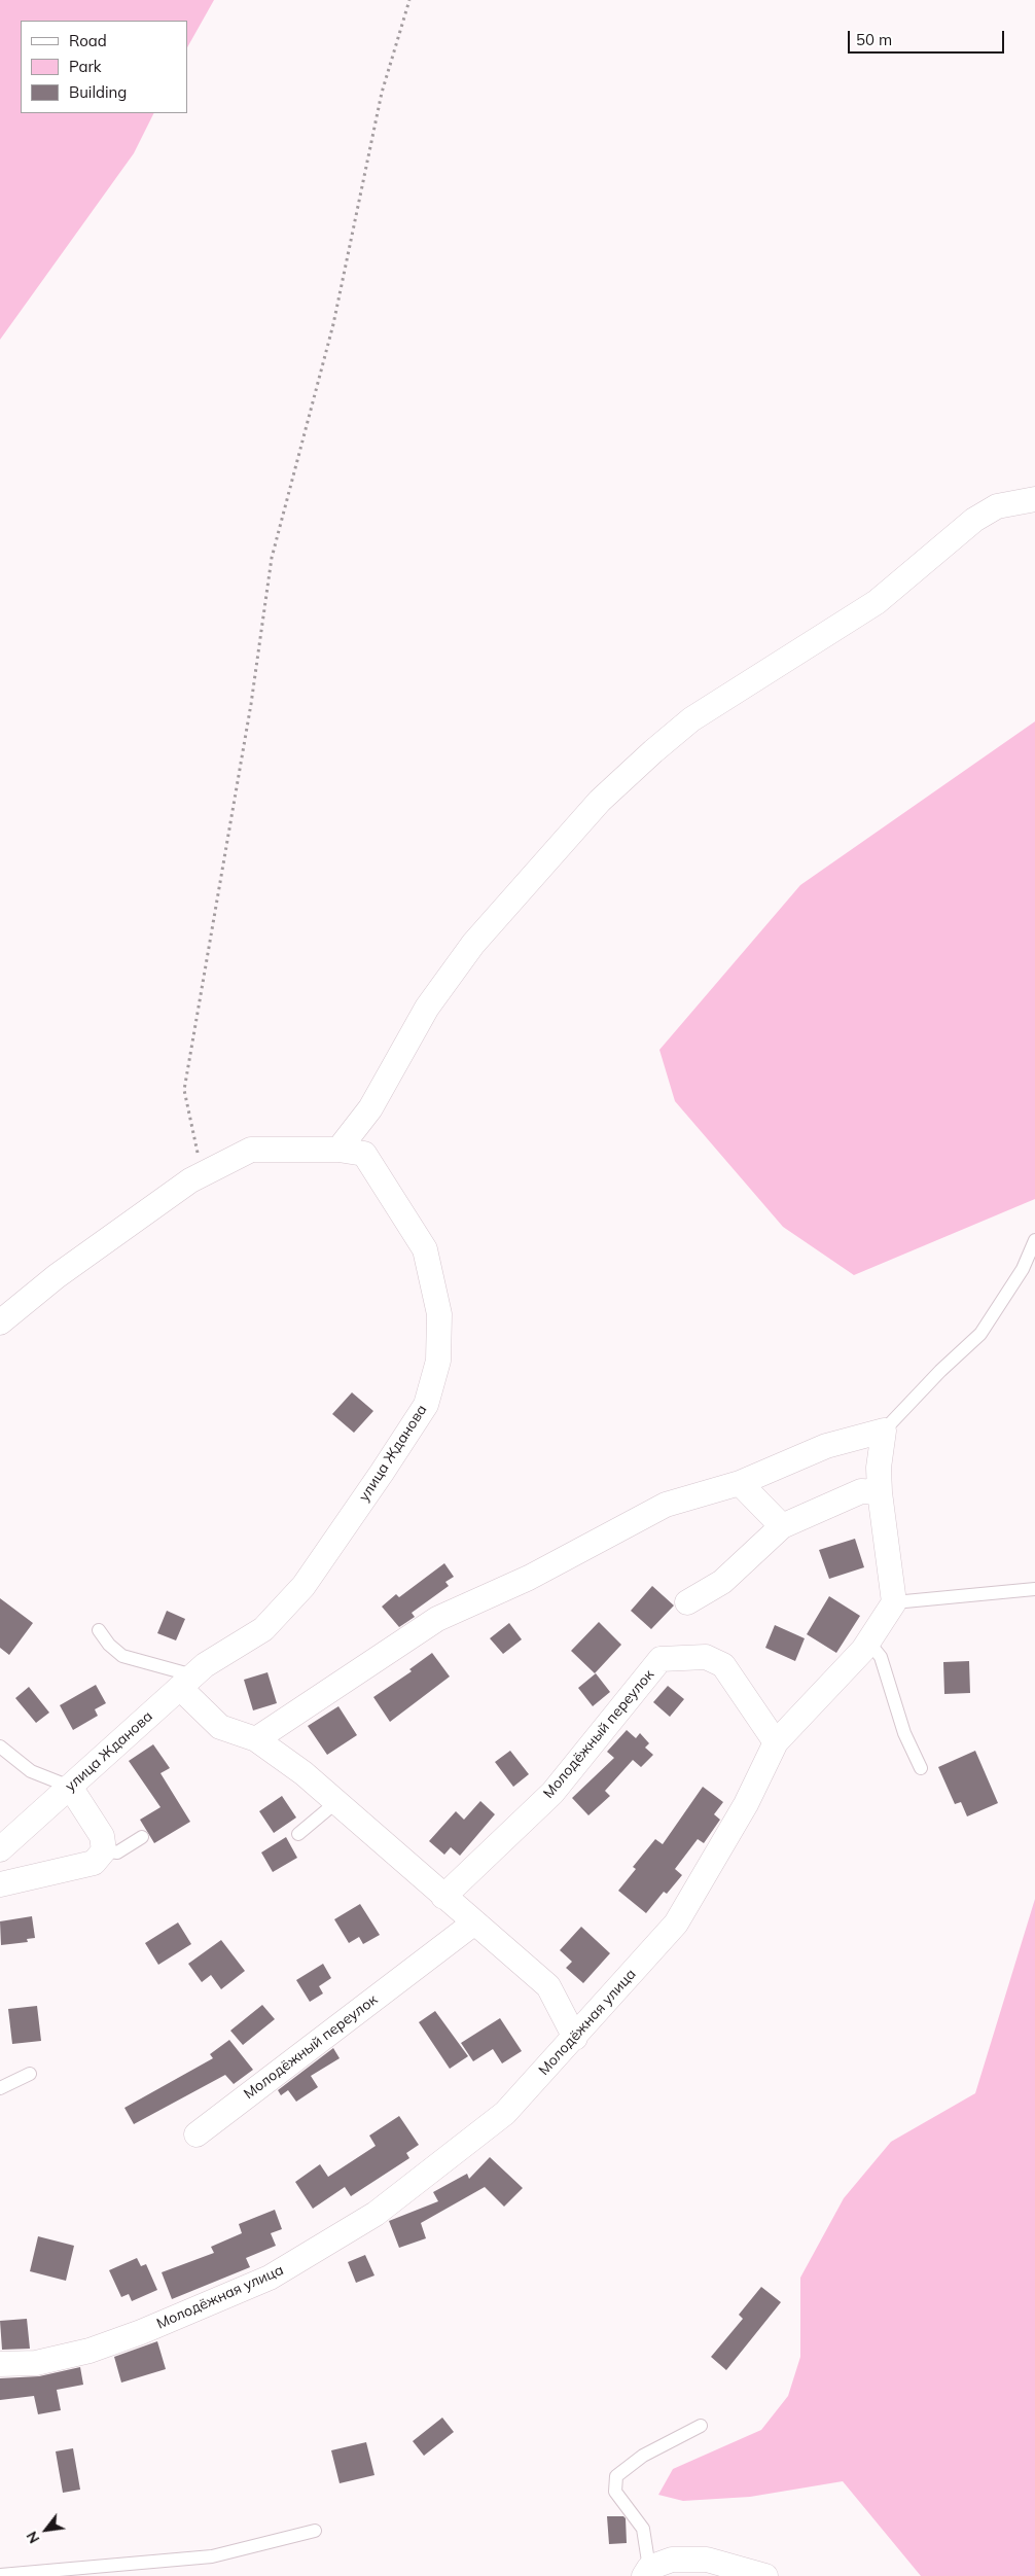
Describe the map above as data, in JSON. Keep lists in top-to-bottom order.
{
  "streets": {
    "street": ["улица Жданова", "Молодёжный переулок", "Молодёжная улица"]
  },
  "crossings": [
    ["Молодёжный переулок", "Молодёжная улица"]
  ],
  "legend": ["Road", "Park", "Building"],
  "scale_bar": "50 m",
  "north": "bottom left"
}
